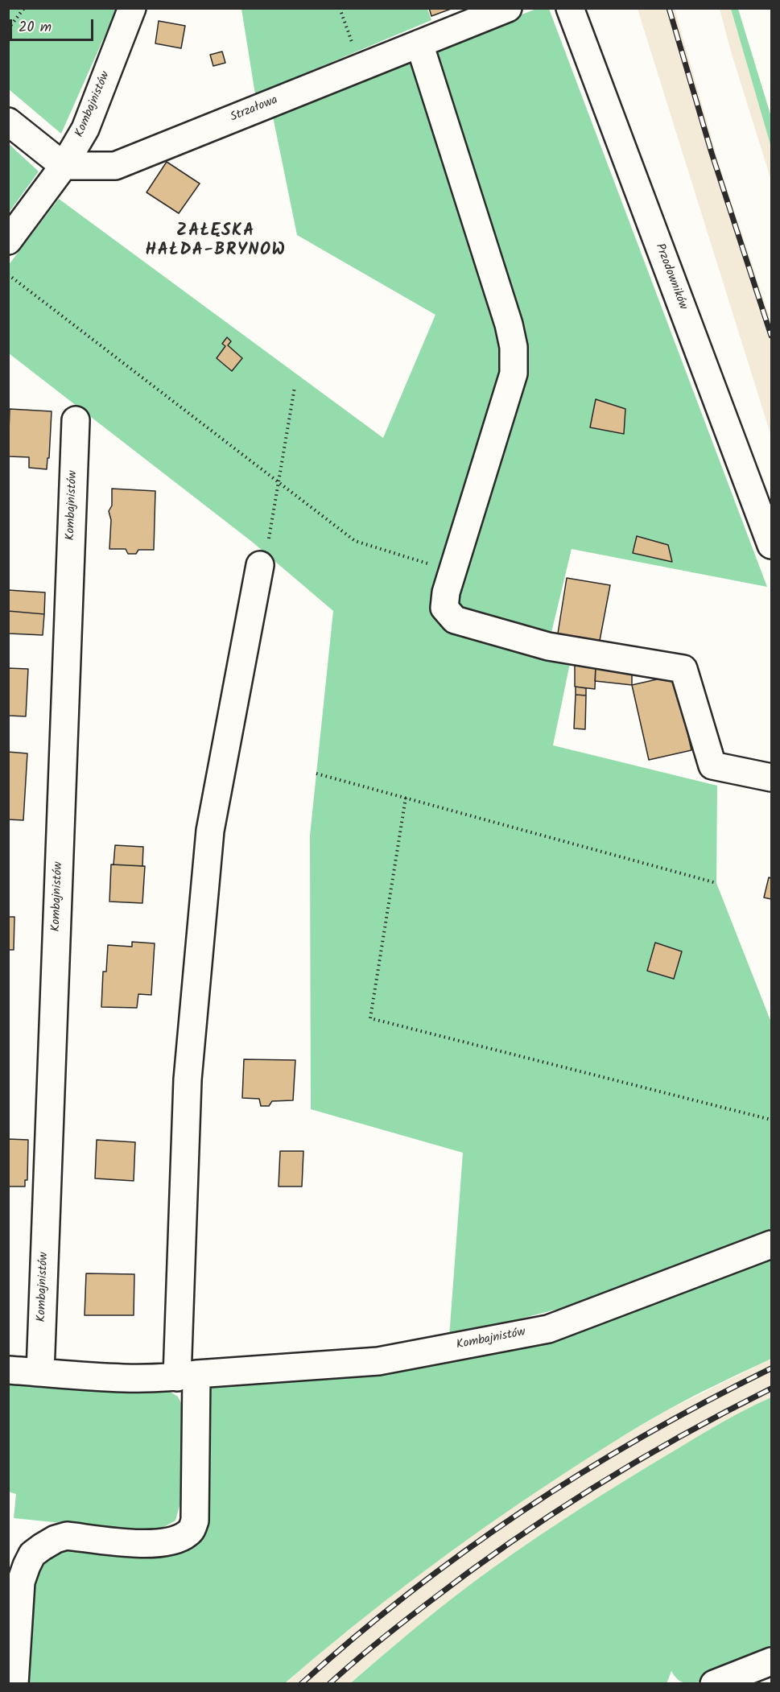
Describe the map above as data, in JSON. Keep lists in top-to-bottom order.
{
  "streets": {
    "street": ["Kombajnistów", "Strzałowa", "Przodowników"]
  },
  "crossings": [
    ["Kombajnistów", "Strzałowa"]
  ],
  "districts": ["ZAŁĘSKA HAŁDA-BRYNOW"],
  "scale_bar": "20 m"
}
